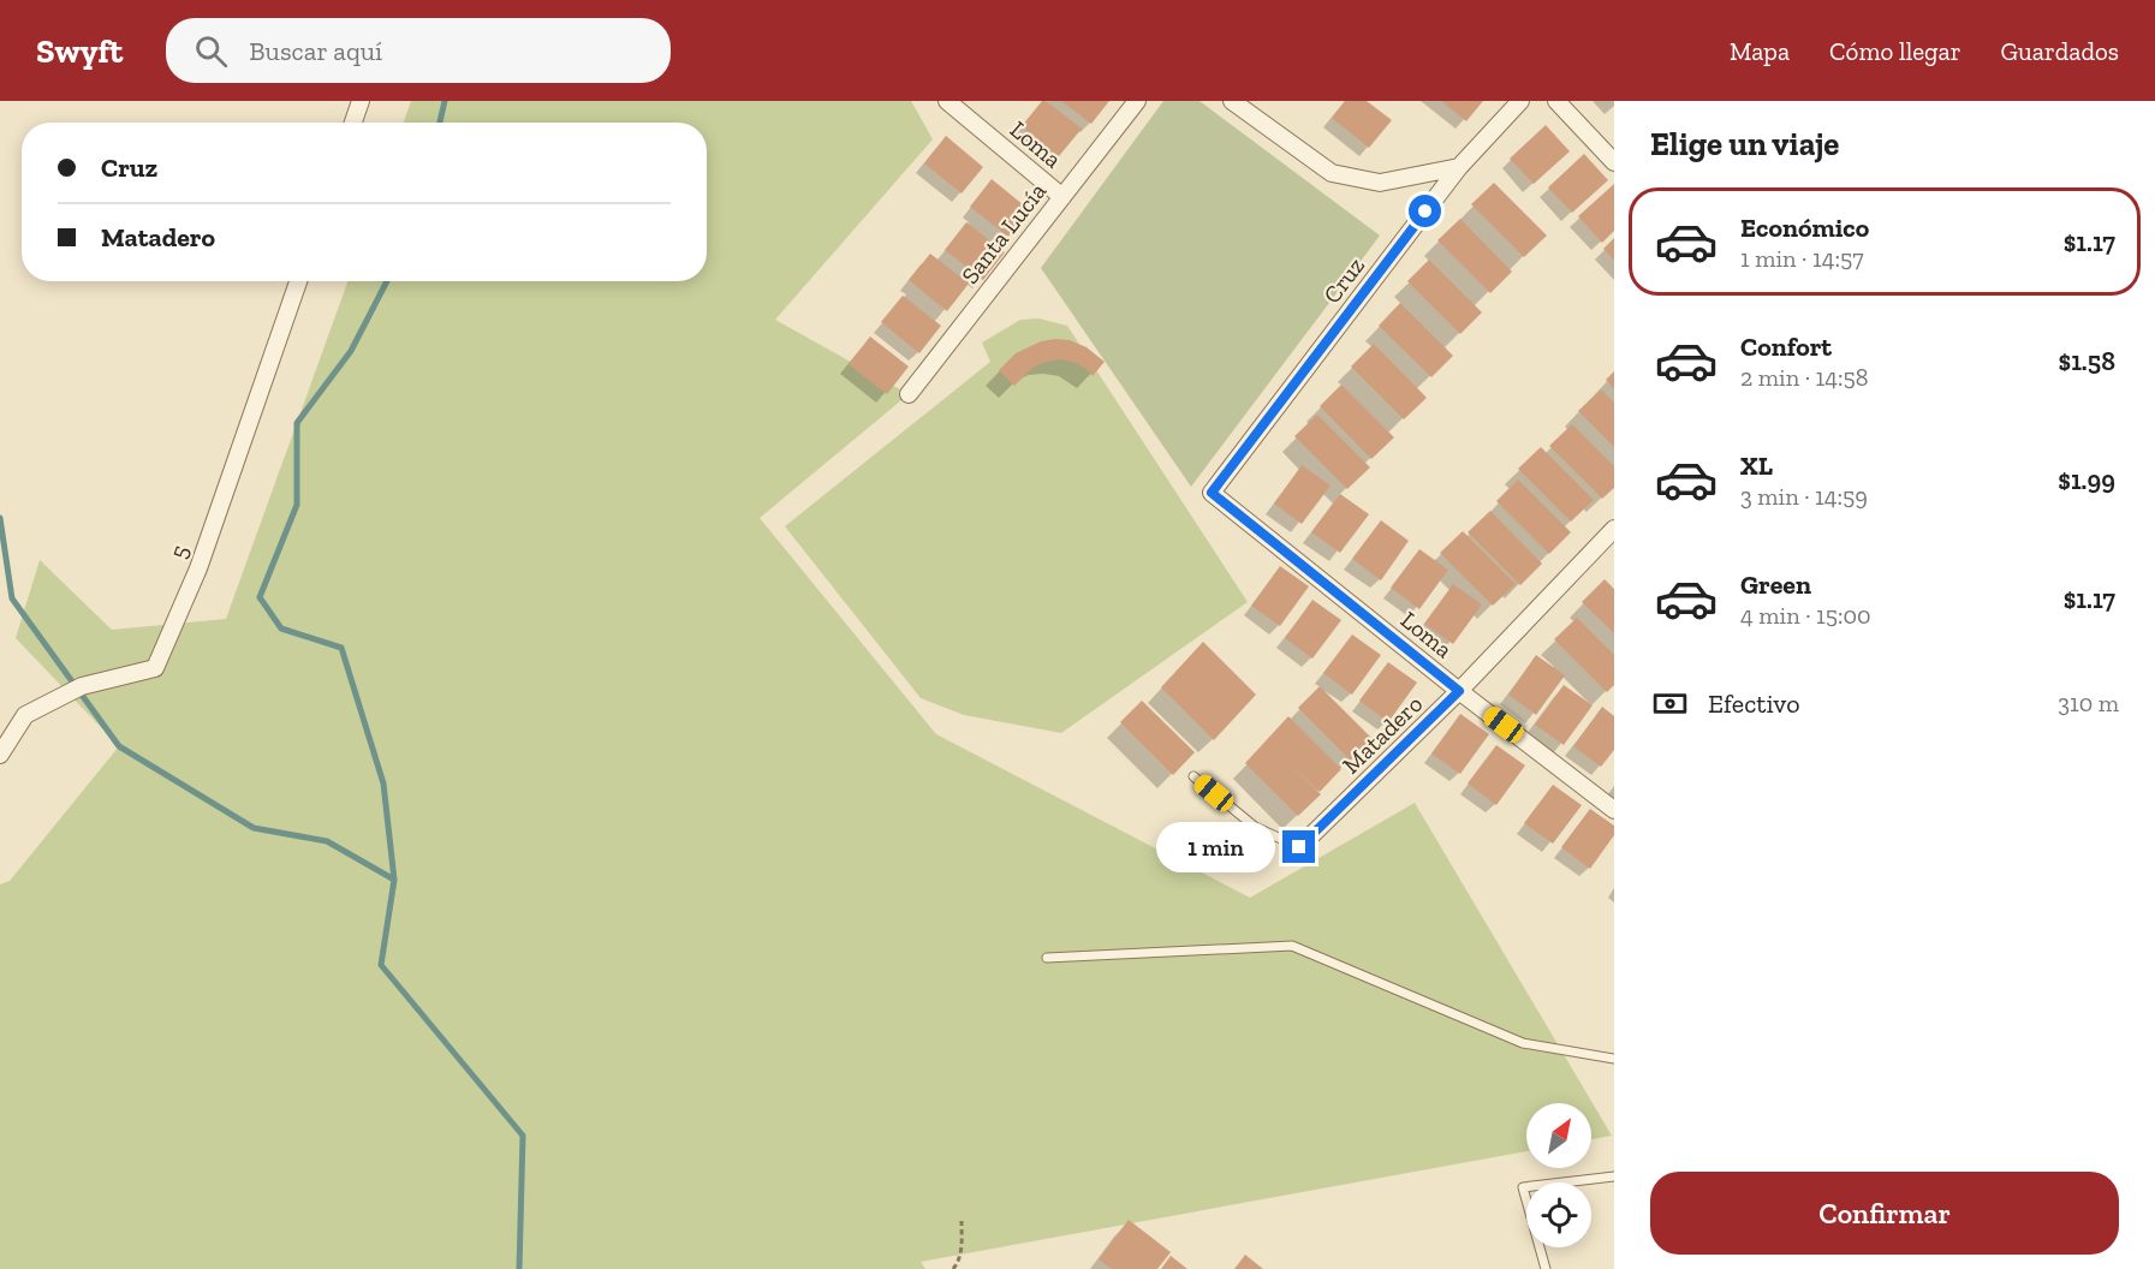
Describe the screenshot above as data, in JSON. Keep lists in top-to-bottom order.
{
  "streets": {
    "street": [
      "Loma",
      "Santa Lucía",
      "Cruz",
      "5",
      "Matadero"
    ]
  },
  "crossings": [
    ["Loma", "Santa Lucía"],
    ["Loma", "Cruz"],
    ["Loma", "Matadero"]
  ],
  "north": "top right",
  "page": {
    "header": "Swyft",
    "search": "Buscar aquí",
    "nav": ["Mapa", "Cómo llegar", "Guardados"],
    "heading": "Elige un viaje",
    "banner": ["Cruz", "Matadero"],
    "list": [
      {
        "name": "Económico",
        "note": "1 min · 14:57",
        "value": "$1.17"
      },
      {
        "name": "Confort",
        "note": "2 min · 14:58",
        "value": "$1.58"
      },
      {
        "name": "XL",
        "note": "3 min · 14:59",
        "value": "$1.99"
      },
      {
        "name": "Green",
        "note": "4 min · 15:00",
        "value": "$1.17"
      }
    ],
    "pay": ["Efectivo", "310 m"],
    "bubble": "1 min",
    "buttons": "Confirmar"
  }
}
